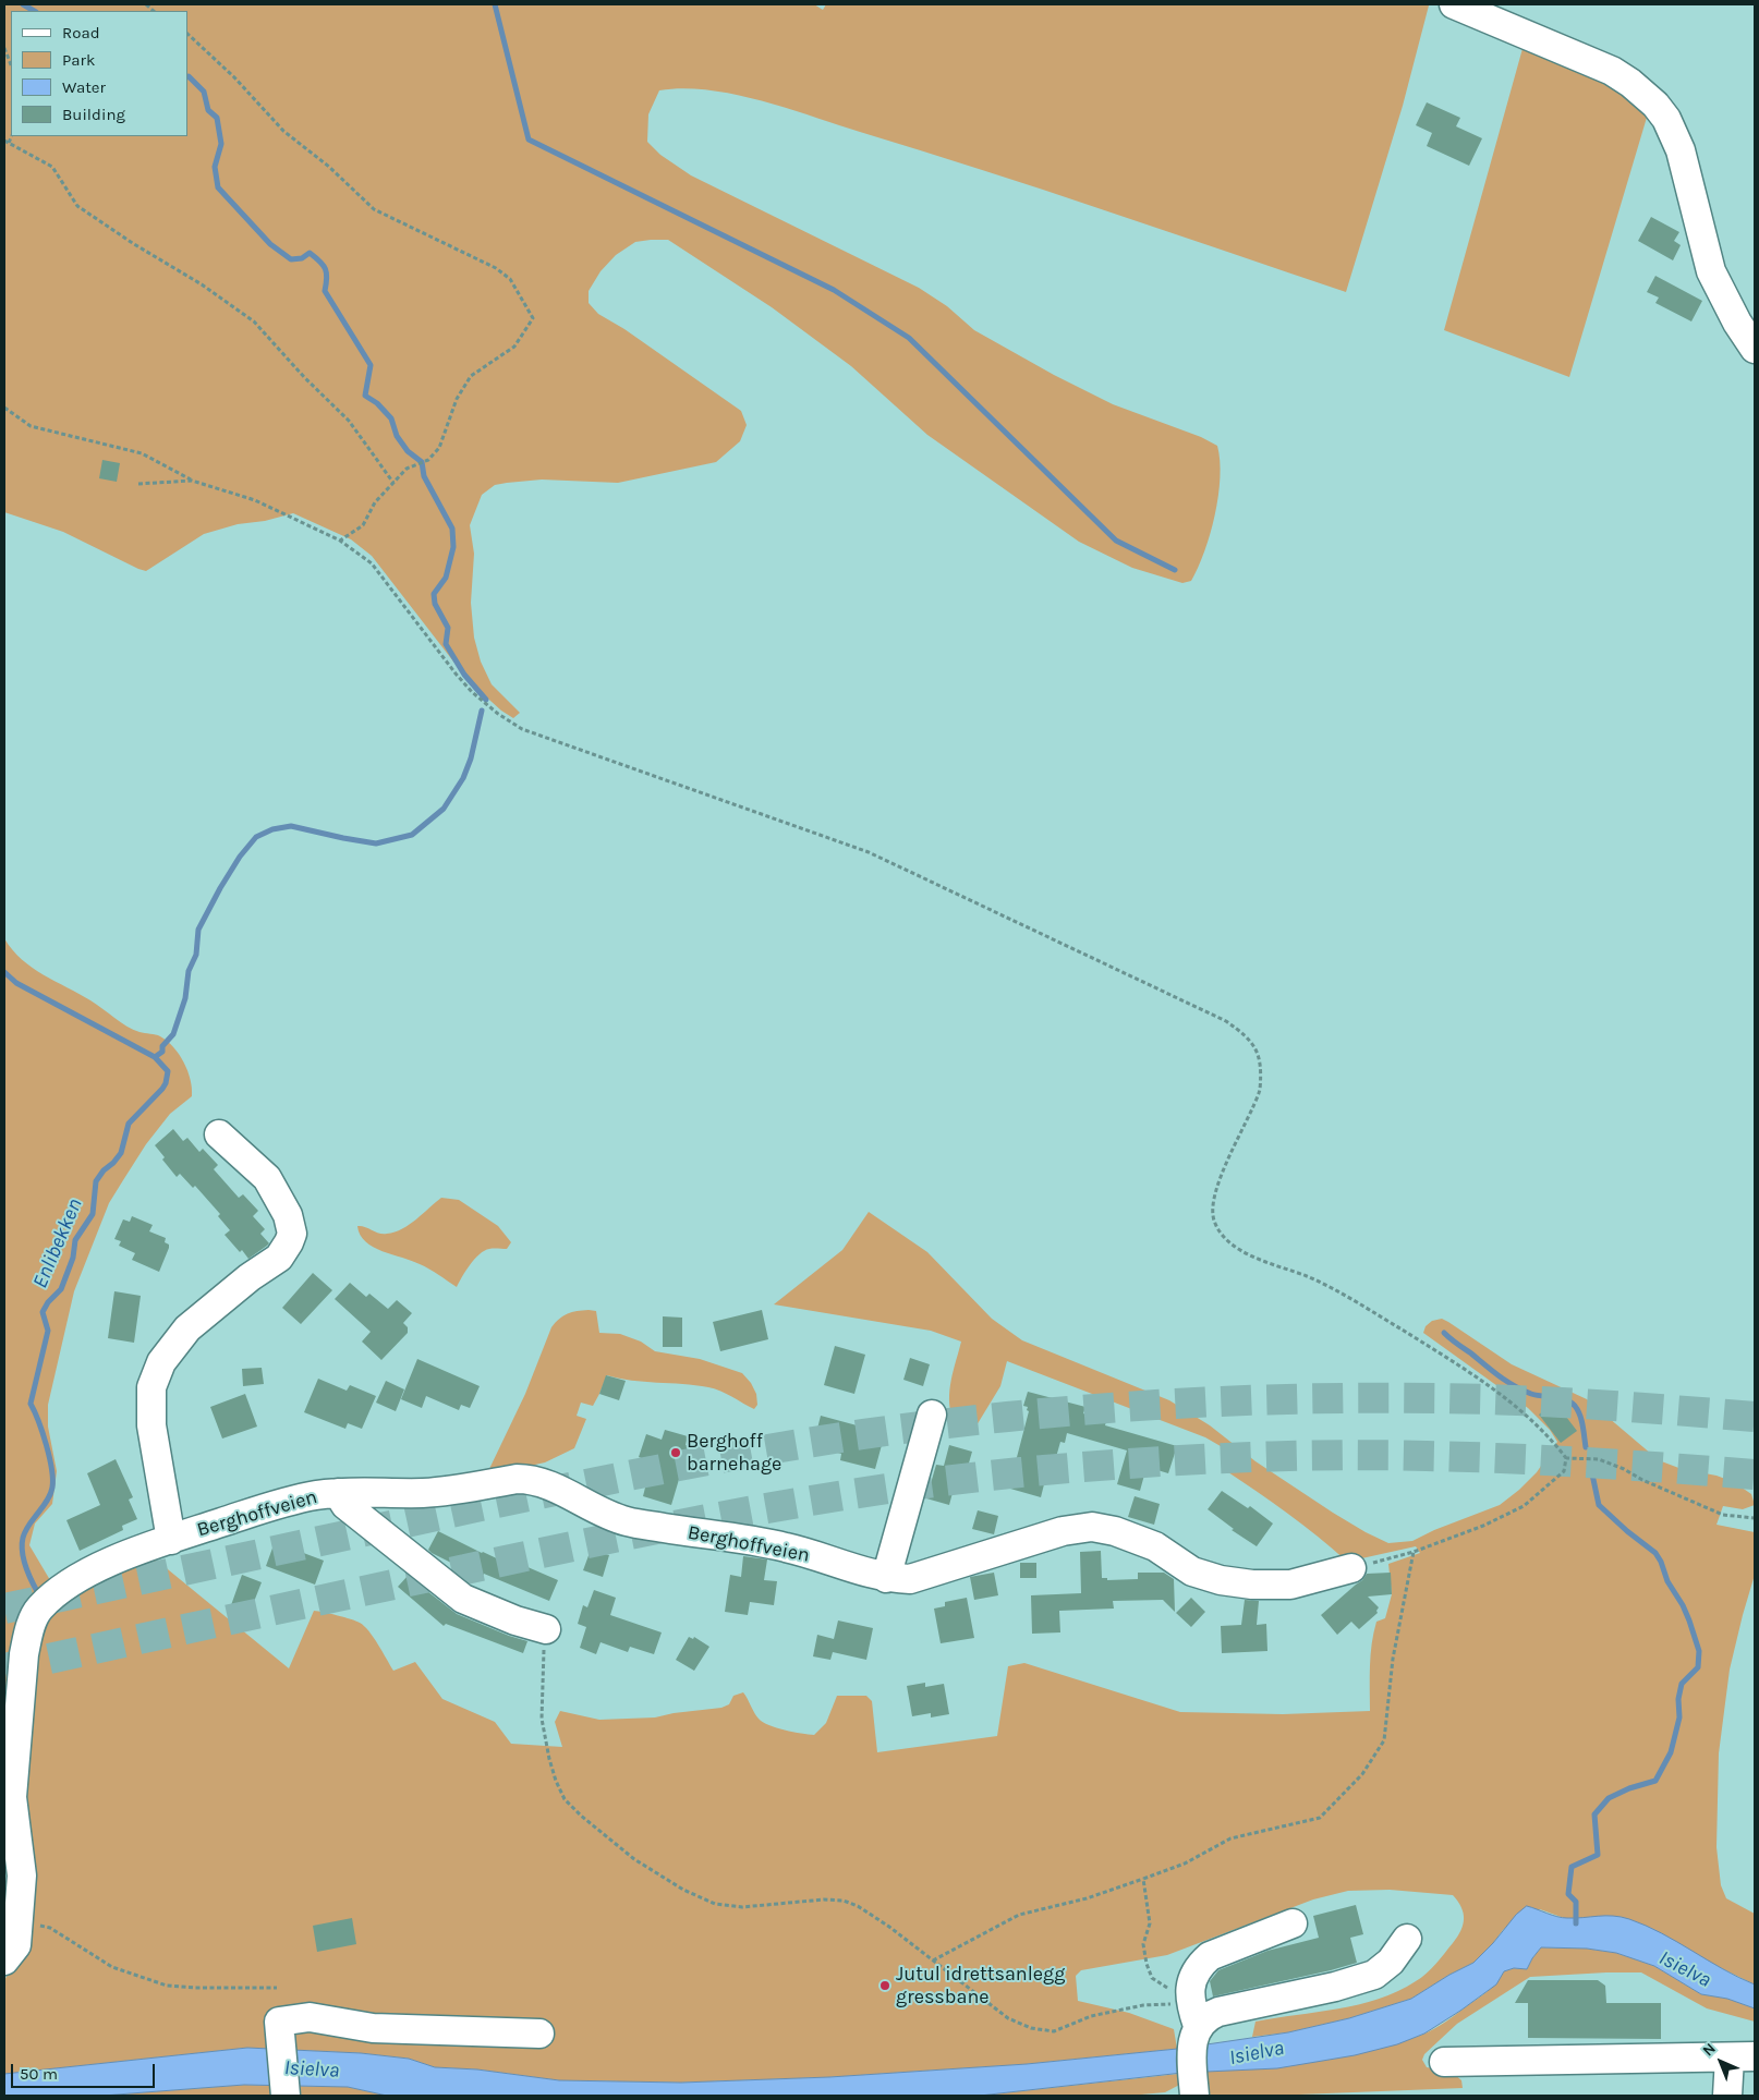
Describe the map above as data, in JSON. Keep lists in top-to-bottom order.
{
  "streets": {
    "street": ["Berghoffveien"]
  },
  "water": ["Enlibekken", "Isielva"],
  "places": ["Berghoff barnehage", "Jutul idrettsanlegg gressbane"],
  "legend": [
    "Road",
    "Park",
    "Water",
    "Building"
  ],
  "scale_bar": "50 m",
  "north": "top left"
}
